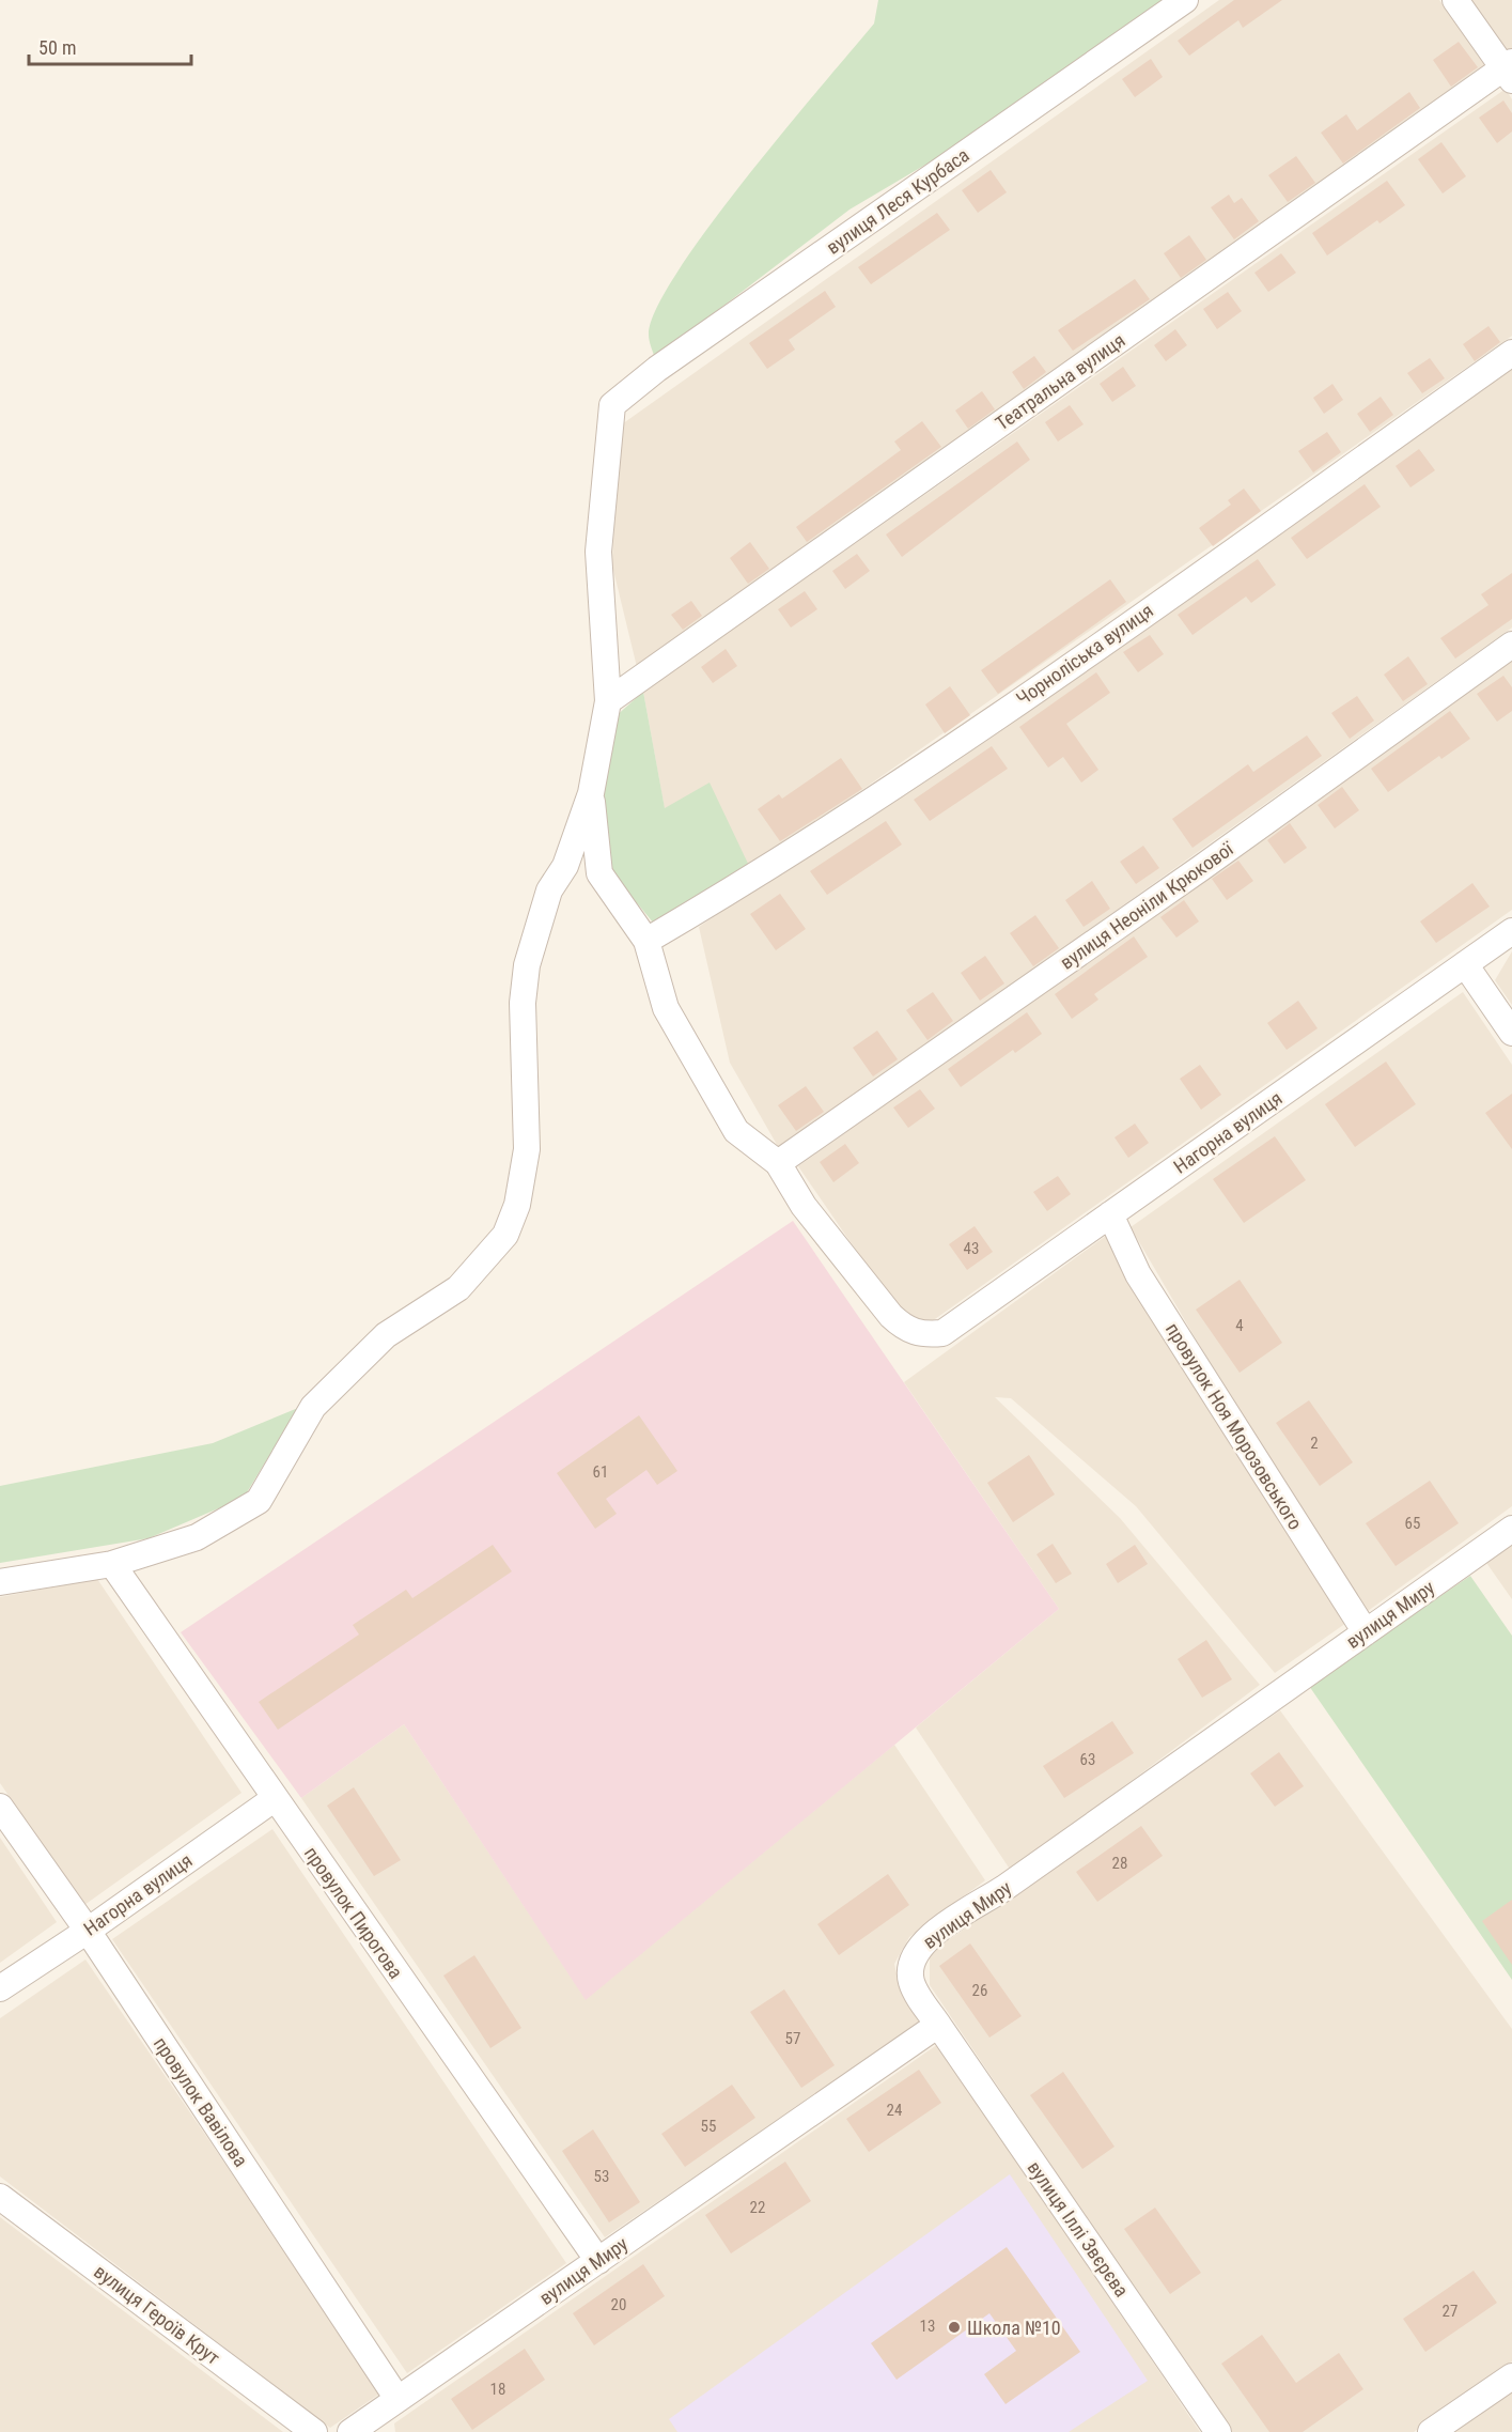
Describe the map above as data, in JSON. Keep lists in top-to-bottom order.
{
  "streets": {
    "street": [
      "вулиця Леся Курбаса",
      "Театральна вулиця",
      "Чорноліська вулиця",
      "вулиця Неоніли Крюкової",
      "Нагорна вулиця",
      "провулок Ноя Морозовського",
      "вулиця Миру",
      "провулок Пирогова",
      "провулок Вавілова",
      "вулиця Іллі Звєрєва",
      "вулиця Героїв Крут"
    ]
  },
  "crossings": [
    ["вулиця Леся Курбаса", "Театральна вулиця"],
    ["вулиця Неоніли Крюкової", "Нагорна вулиця"],
    ["Нагорна вулиця", "провулок Ноя Морозовського"],
    ["Нагорна вулиця", "провулок Пирогова"],
    ["Нагорна вулиця", "провулок Вавілова"],
    ["провулок Ноя Морозовського", "вулиця Миру"],
    ["вулиця Миру", "провулок Пирогова"],
    ["вулиця Миру", "провулок Вавілова"],
    ["вулиця Миру", "вулиця Іллі Звєрєва"]
  ],
  "places": ["Школа №10"],
  "house_numbers": [
    "43",
    "4",
    "2",
    "61",
    "65",
    "63",
    "28",
    "26",
    "57",
    "24",
    "55",
    "53",
    "22",
    "20",
    "27",
    "13",
    "18"
  ],
  "scale_bar": "50 m"
}
